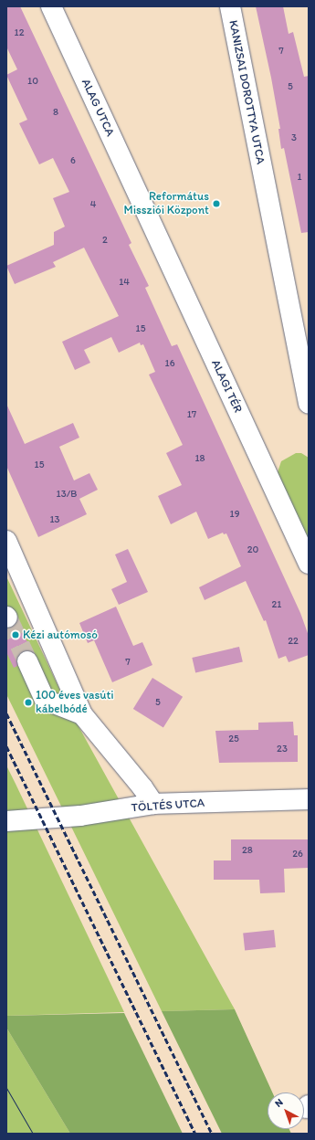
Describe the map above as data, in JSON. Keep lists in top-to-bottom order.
{
  "streets": {
    "street": [
      "KANIZSAI DOROTTYA UTCA",
      "ALAG UTCA",
      "ALAGI TÉR",
      "TÖLTÉS UTCA"
    ]
  },
  "crossings": [
    ["ALAG UTCA", "ALAGI TÉR"]
  ],
  "places": ["Református Missziói Központ", "Kézi autómosó", "100 éves vasúti kábelbódé"],
  "house_numbers": [
    "12",
    "7",
    "10",
    "5",
    "8",
    "3",
    "6",
    "1",
    "4",
    "2",
    "14",
    "15",
    "16",
    "17",
    "18",
    "15",
    "13/B",
    "19",
    "13",
    "20",
    "21",
    "22",
    "7",
    "5",
    "25",
    "23",
    "28",
    "26"
  ],
  "north": "top left"
}
